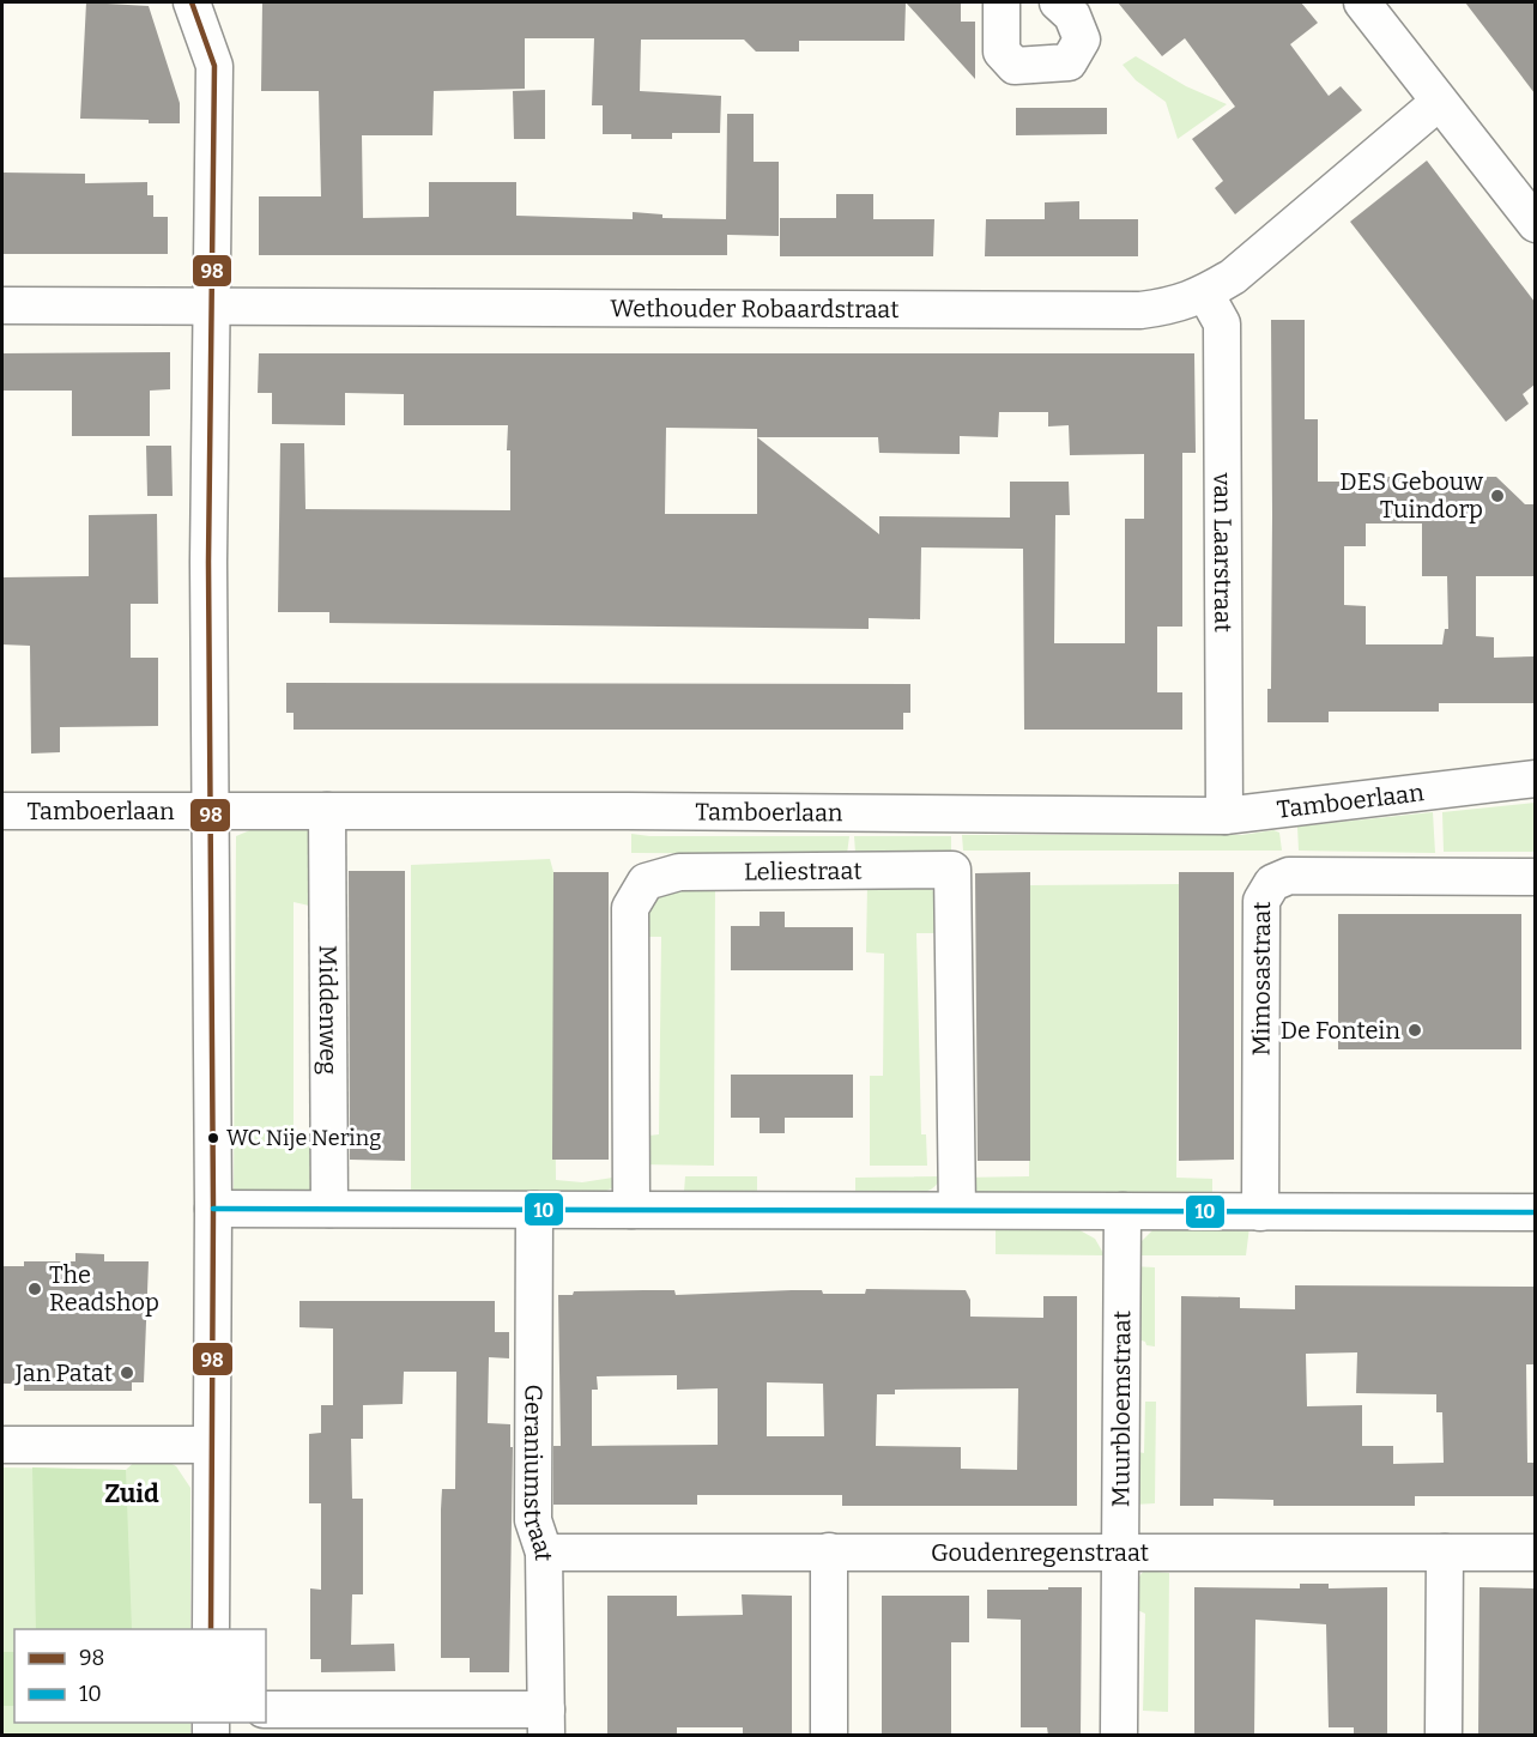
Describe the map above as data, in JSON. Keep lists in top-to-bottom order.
{
  "streets": {
    "street": [
      "Wethouder Robaardstraat",
      "van Laarstraat",
      "Tamboerlaan",
      "Leliestraat",
      "Mimosastraat",
      "Middenweg",
      "Muurbloemstraat",
      "Geraniumstraat",
      "Goudenregenstraat"
    ]
  },
  "crossings": [
    ["Wethouder Robaardstraat", "van Laarstraat"],
    ["van Laarstraat", "Tamboerlaan"],
    ["Tamboerlaan", "Middenweg"],
    ["Muurbloemstraat", "Goudenregenstraat"],
    ["Geraniumstraat", "Goudenregenstraat"]
  ],
  "districts": ["Zuid"],
  "places": [
    "DES Gebouw Tuindorp",
    "De Fontein",
    "WC Nije Nering",
    "The Readshop",
    "Jan Patat"
  ],
  "lines": ["transit line 98", "transit line 10"],
  "legend": ["98", "10"]
}
